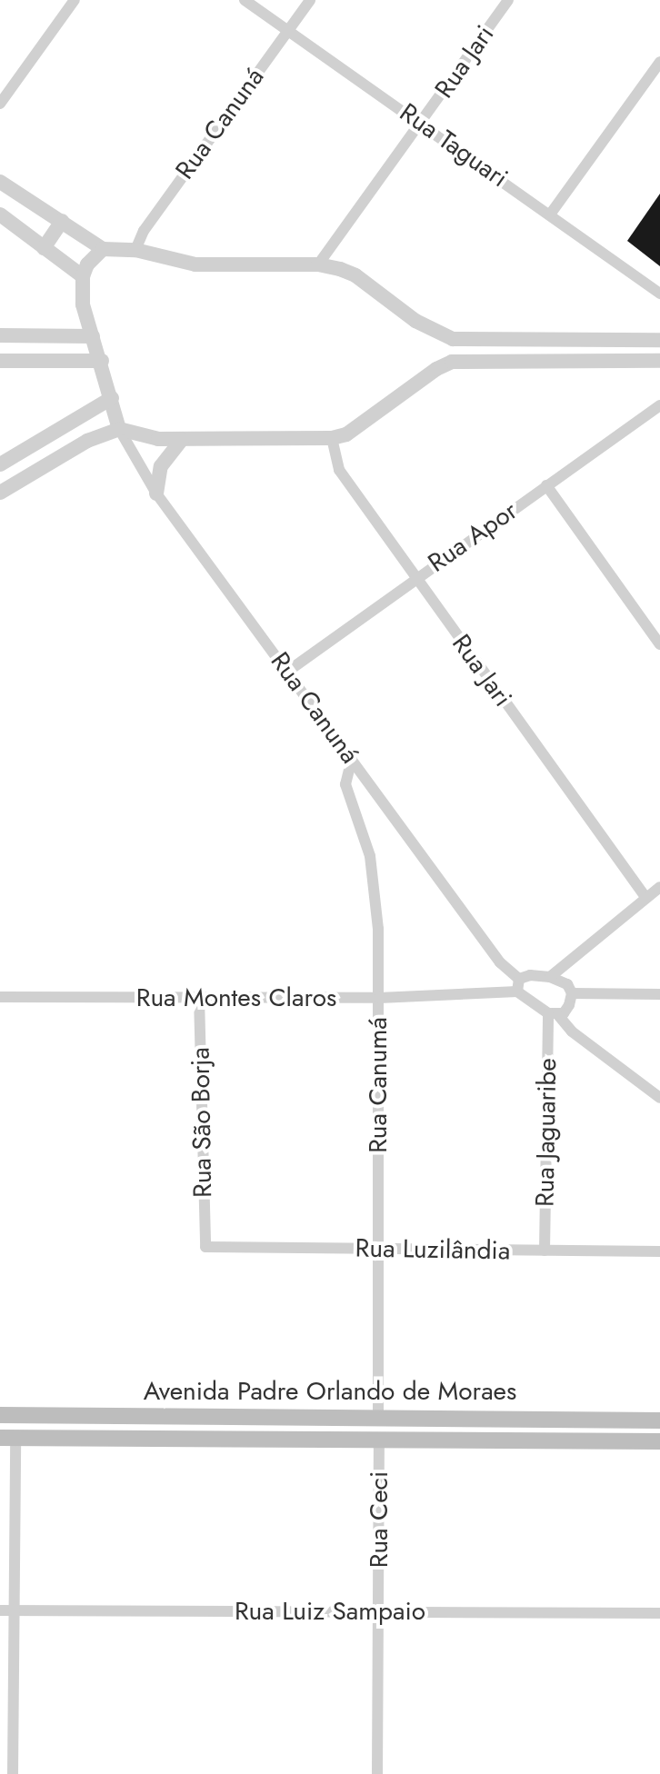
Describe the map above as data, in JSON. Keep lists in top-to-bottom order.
{
  "streets": {
    "main road": ["Avenida Padre Orlando de Moraes"],
    "street": [
      "Rua Jari",
      "Rua Canuná",
      "Rua Taguari",
      "Rua Apor",
      "Rua Montes Claros",
      "Rua Canumá",
      "Rua São Borja",
      "Rua Jaguaribe",
      "Rua Luzilândia",
      "Rua Ceci",
      "Rua Luiz Sampaio"
    ]
  },
  "crossings": [
    ["Rua Jari", "Rua Taguari"],
    ["Rua Jari", "Rua Apor"],
    ["Rua Canuná", "Rua Taguari"],
    ["Rua Canuná", "Rua Apor"],
    ["Rua Canuná", "Rua Montes Claros"],
    ["Rua Canuná", "Rua Canumá"],
    ["Rua Canuná", "Rua Jaguaribe"],
    ["Rua Montes Claros", "Rua Canumá"],
    ["Rua Montes Claros", "Rua São Borja"],
    ["Rua Canumá", "Rua Luzilândia"],
    ["Rua Canumá", "Avenida Padre Orlando de Moraes"],
    ["Rua São Borja", "Rua Luzilândia"],
    ["Rua Jaguaribe", "Rua Luzilândia"],
    ["Avenida Padre Orlando de Moraes", "Rua Ceci"],
    ["Rua Ceci", "Rua Luiz Sampaio"]
  ]
}
